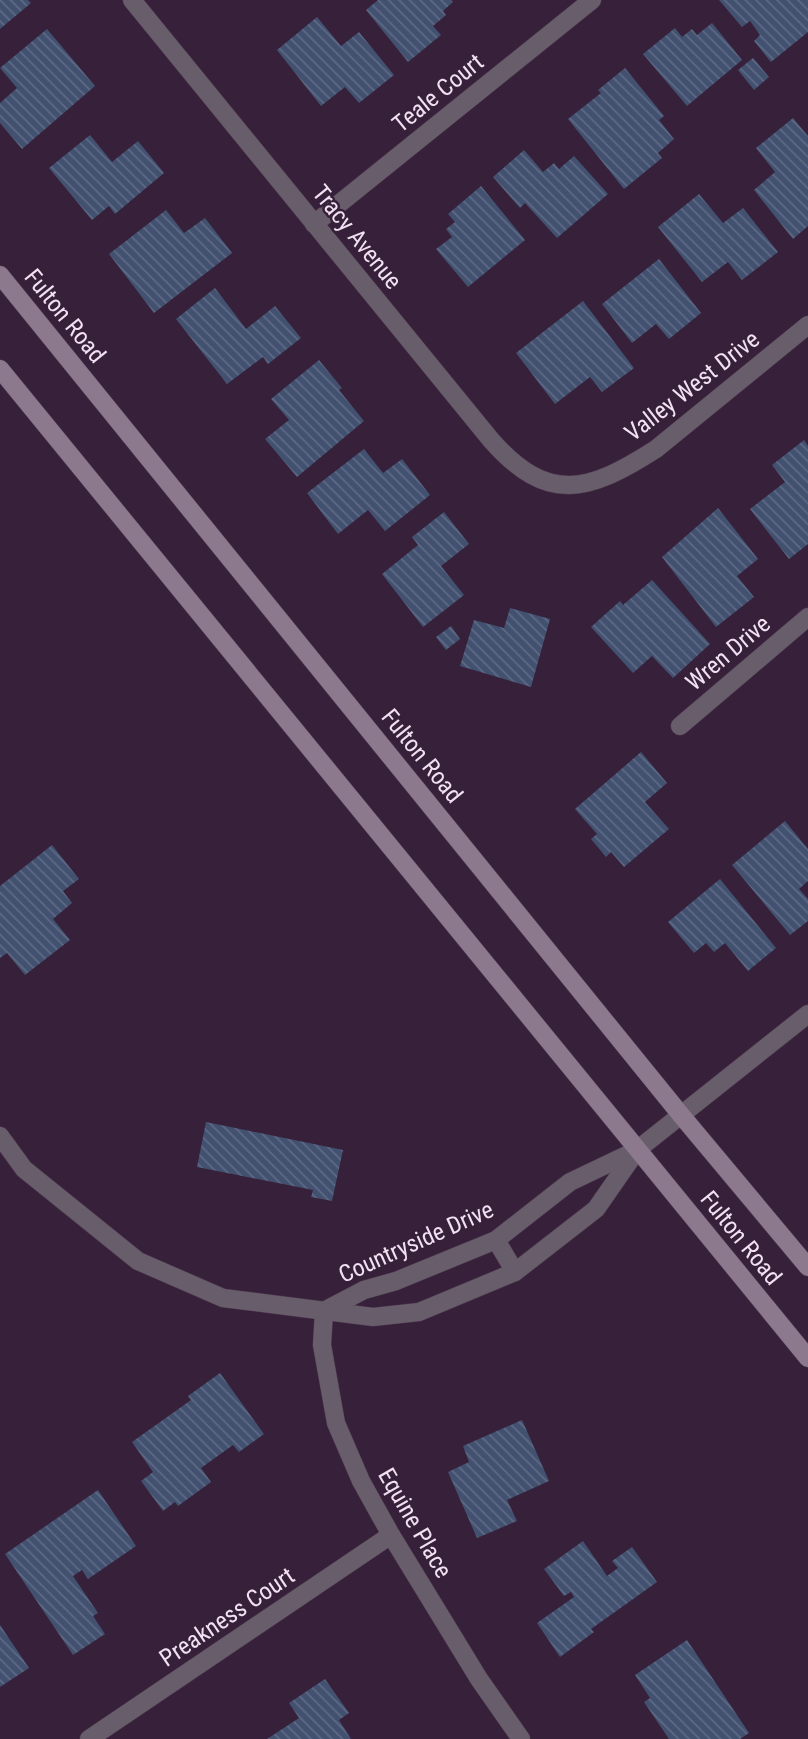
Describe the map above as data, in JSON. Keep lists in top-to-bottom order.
{
  "streets": {
    "main road": ["Fulton Road"],
    "street": [
      "Teale Court",
      "Tracy Avenue",
      "Valley West Drive",
      "Wren Drive",
      "Countryside Drive",
      "Equine Place",
      "Preakness Court"
    ]
  },
  "crossings": [
    ["Teale Court", "Tracy Avenue"],
    ["Tracy Avenue", "Valley West Drive"],
    ["Fulton Road", "Countryside Drive"],
    ["Countryside Drive", "Equine Place"],
    ["Equine Place", "Preakness Court"]
  ]
}
